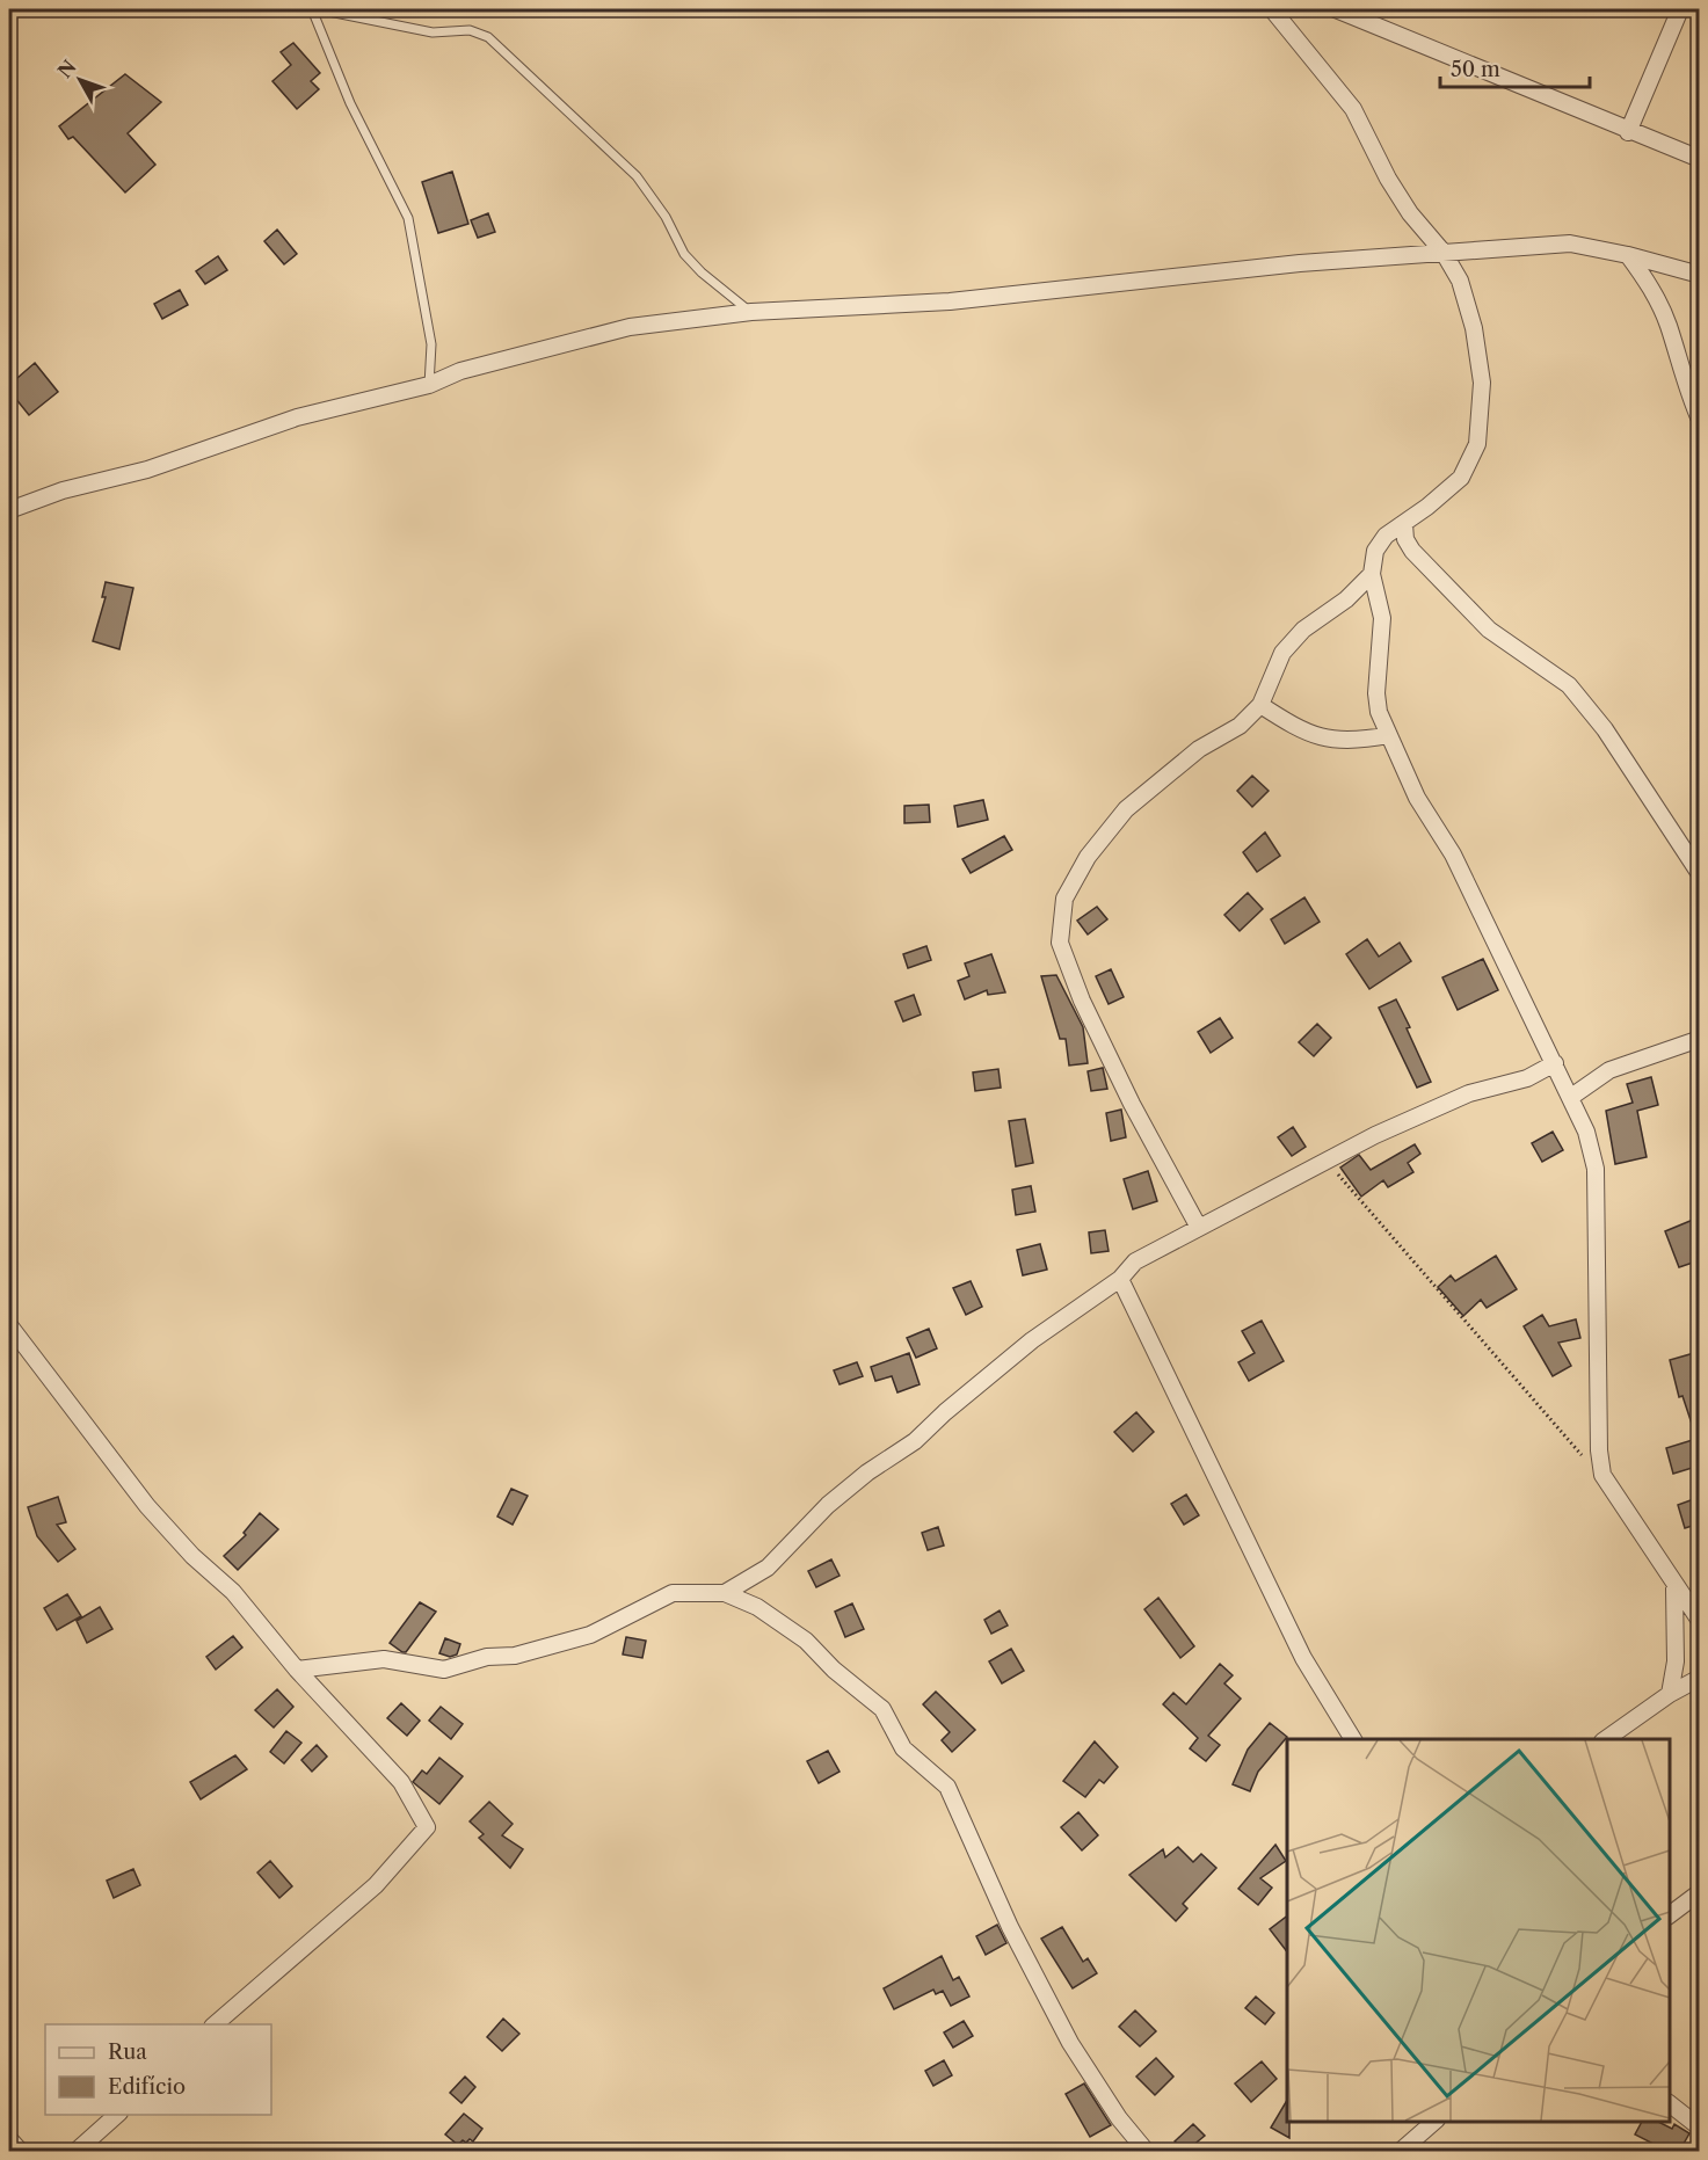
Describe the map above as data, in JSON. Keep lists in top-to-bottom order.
{
  "legend": ["Rua", "Edifício"],
  "scale_bar": "50 m",
  "north": "top left"
}
